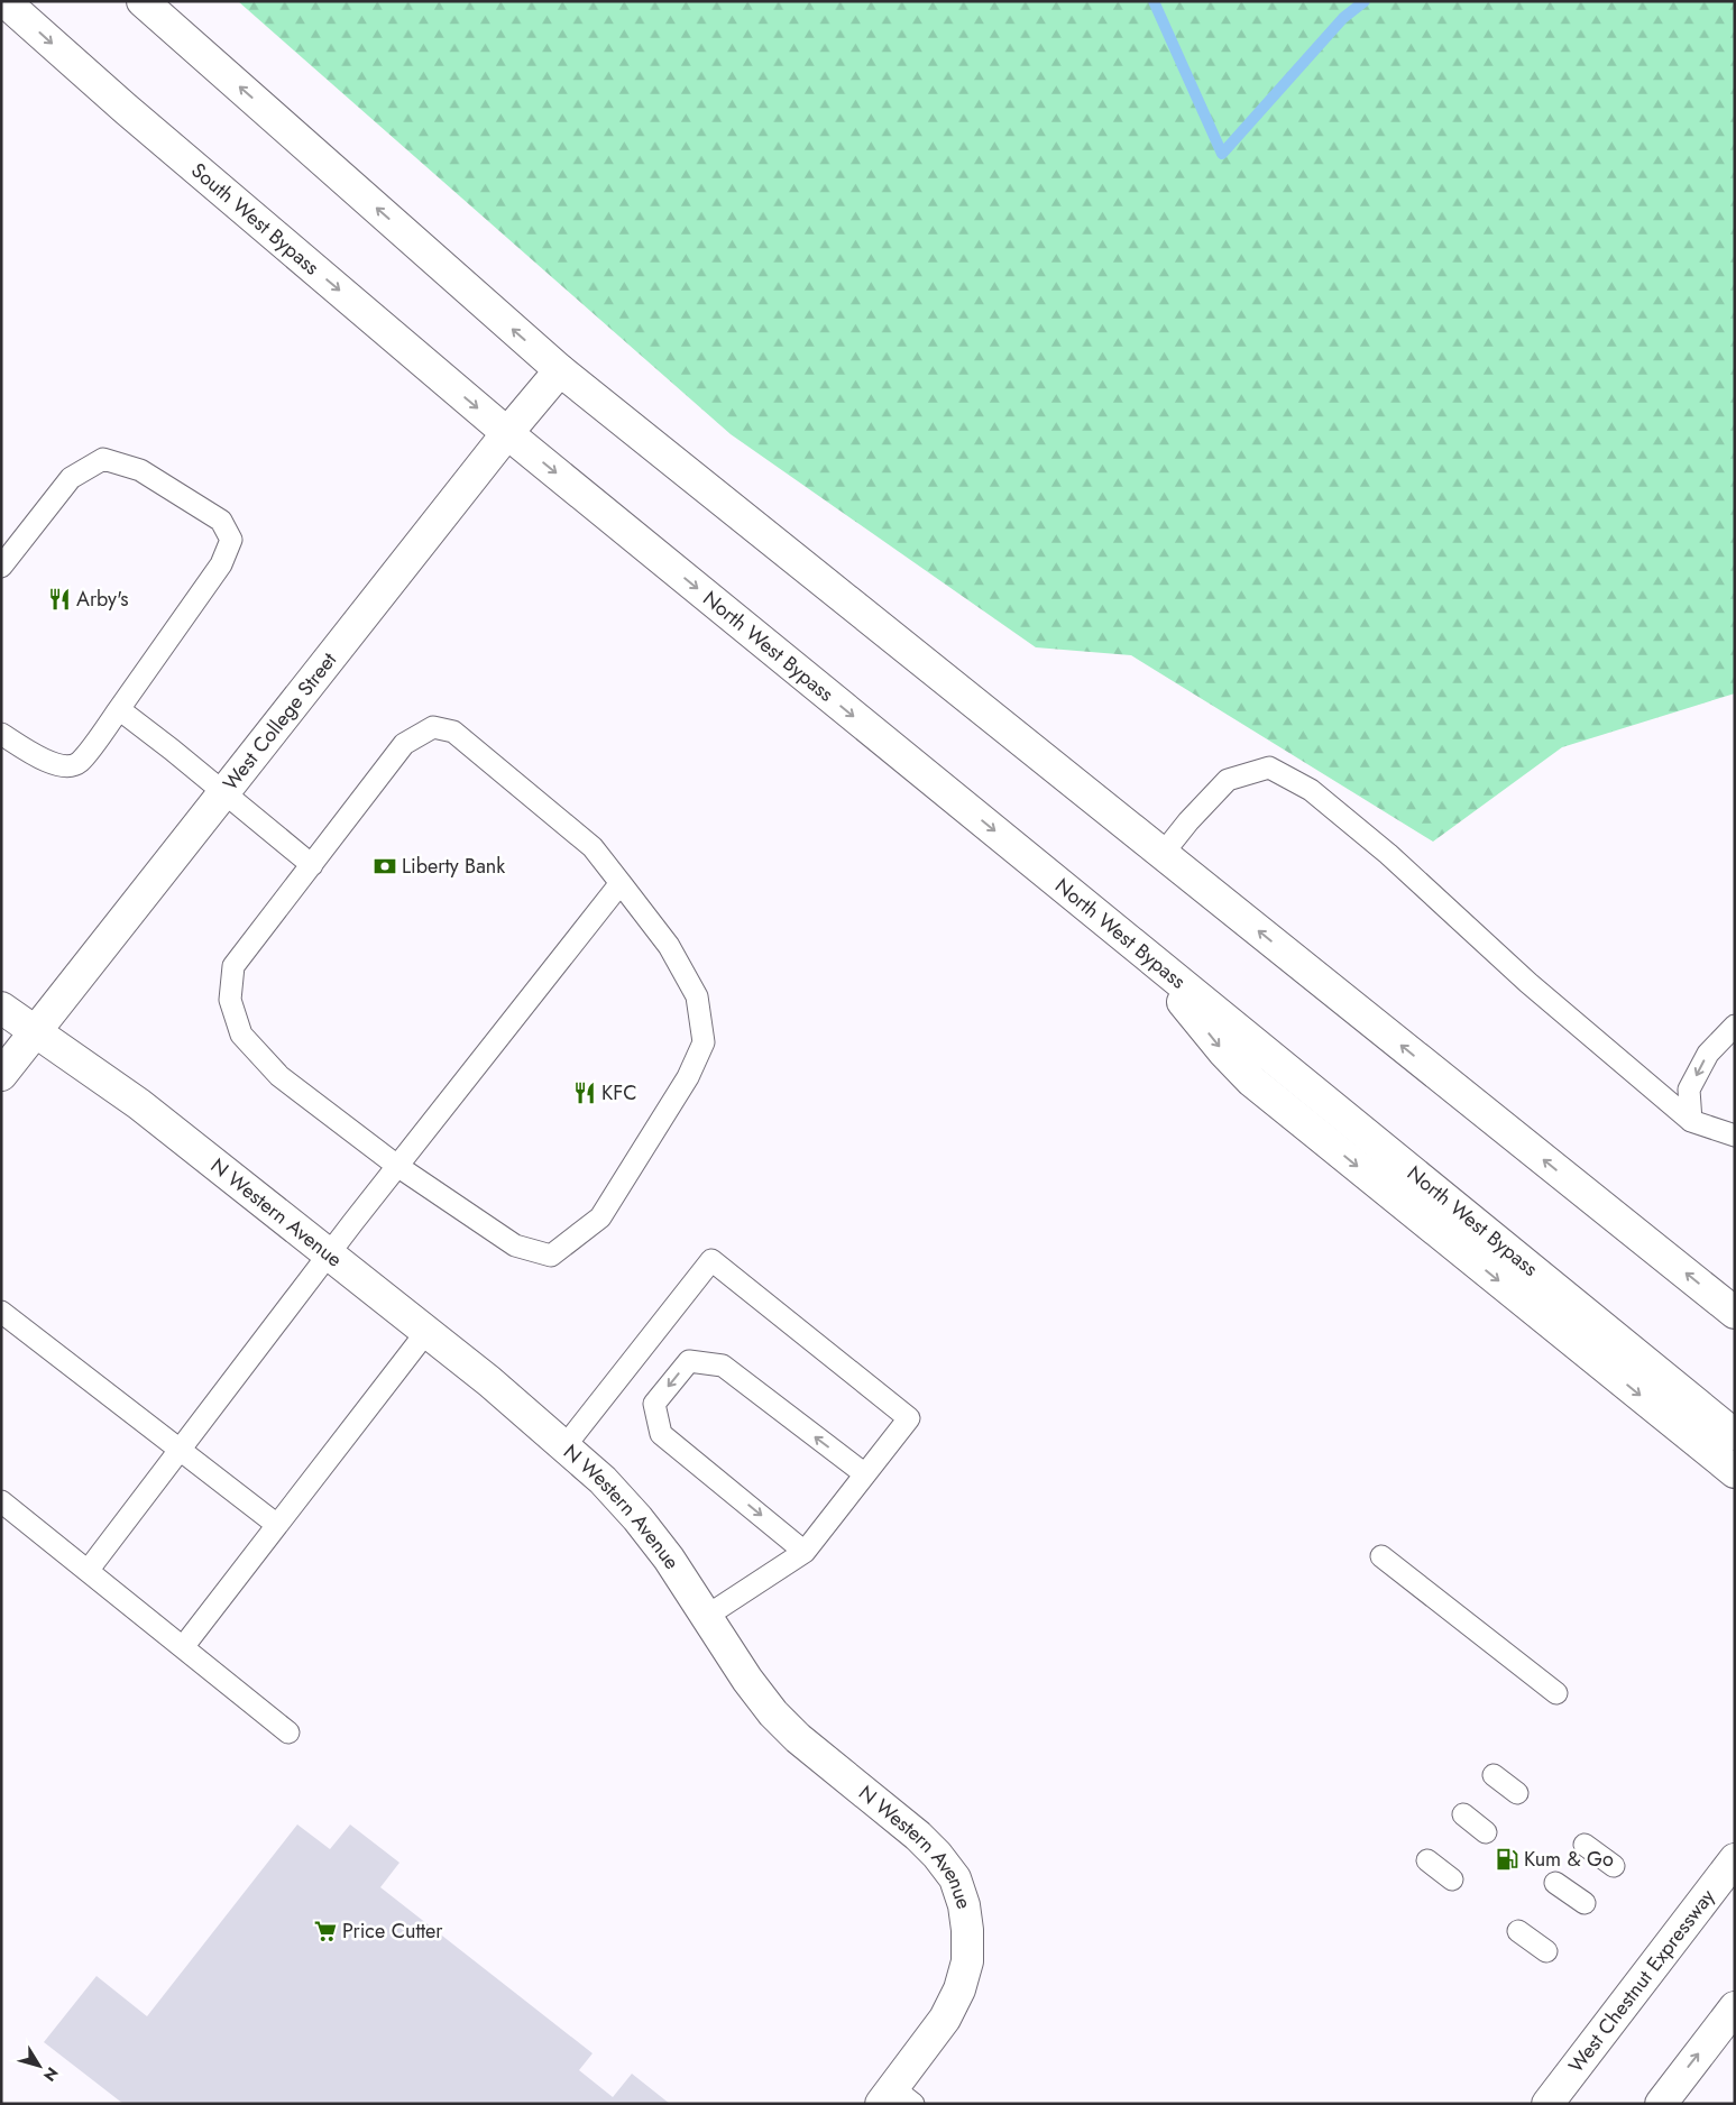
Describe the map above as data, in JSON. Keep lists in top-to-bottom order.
{
  "streets": {
    "main road": [
      "South West Bypass",
      "North West Bypass",
      "West College Street",
      "N Western Avenue",
      "West Chestnut Expressway"
    ]
  },
  "crossings": [
    ["South West Bypass", "North West Bypass"],
    ["South West Bypass", "West College Street"],
    ["North West Bypass", "West College Street"],
    ["West College Street", "N Western Avenue"]
  ],
  "places": {
    "restaurant": ["Arby's", "KFC"],
    "bank": ["Liberty Bank"],
    "fuel station": ["Kum & Go"],
    "supermarket": ["Price Cutter"]
  },
  "north": "bottom right"
}
